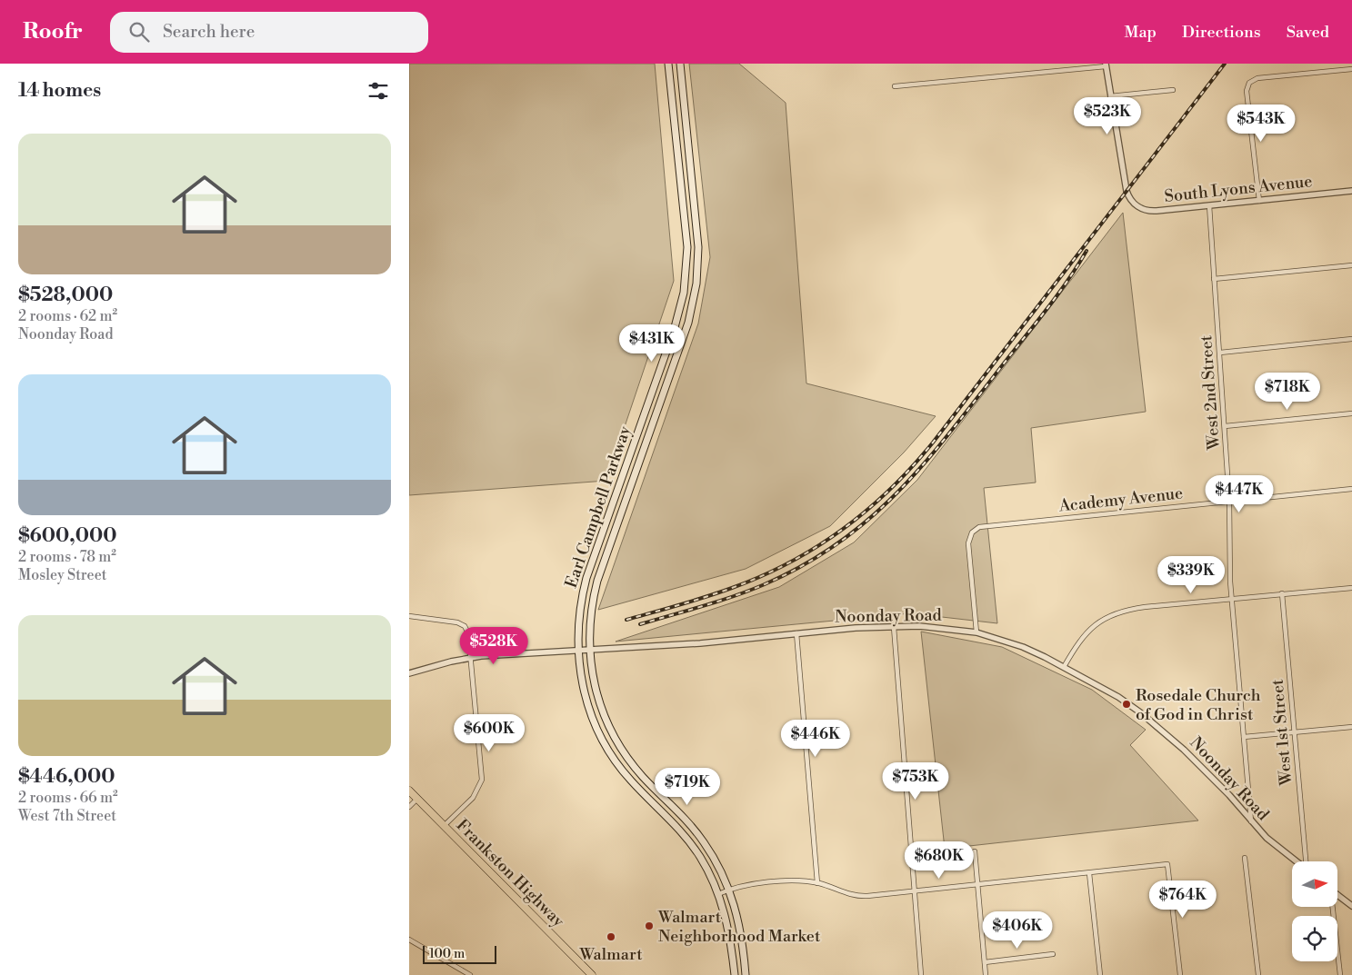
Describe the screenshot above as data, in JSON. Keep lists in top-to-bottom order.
{
  "streets": {
    "main road": ["Earl Campbell Parkway", "Frankston Highway"],
    "street": [
      "South Lyons Avenue",
      "West 2nd Street",
      "Academy Avenue",
      "Noonday Road",
      "West 1st Street"
    ]
  },
  "crossings": [
    ["South Lyons Avenue", "West 2nd Street"],
    ["West 2nd Street", "Academy Avenue"],
    ["West 2nd Street", "Noonday Road"],
    ["Academy Avenue", "Noonday Road"],
    ["Earl Campbell Parkway", "Noonday Road"]
  ],
  "places": ["Rosedale Church of God in Christ", "Walmart Neighborhood Market", "Walmart"],
  "scale_bar": "100 m",
  "north": "right",
  "page": {
    "header": "Roofr",
    "search": "Search here",
    "nav": ["Map", "Directions", "Saved"],
    "heading": "14 homes",
    "price": [
      "$523K",
      "$543K",
      "$431K",
      "$718K",
      "$447K",
      "$339K",
      "$528K",
      "$600K",
      "$446K",
      "$753K",
      "$719K",
      "$680K",
      "$764K",
      "$406K"
    ],
    "list": [
      {
        "name": "$528,000",
        "note": "2 rooms · 62 m² · Noonday Road"
      },
      {
        "name": "$600,000",
        "note": "2 rooms · 78 m² · Mosley Street"
      },
      {
        "name": "$446,000",
        "note": "2 rooms · 66 m² · West 7th Street"
      }
    ],
    "scale": "100 m"
  }
}
